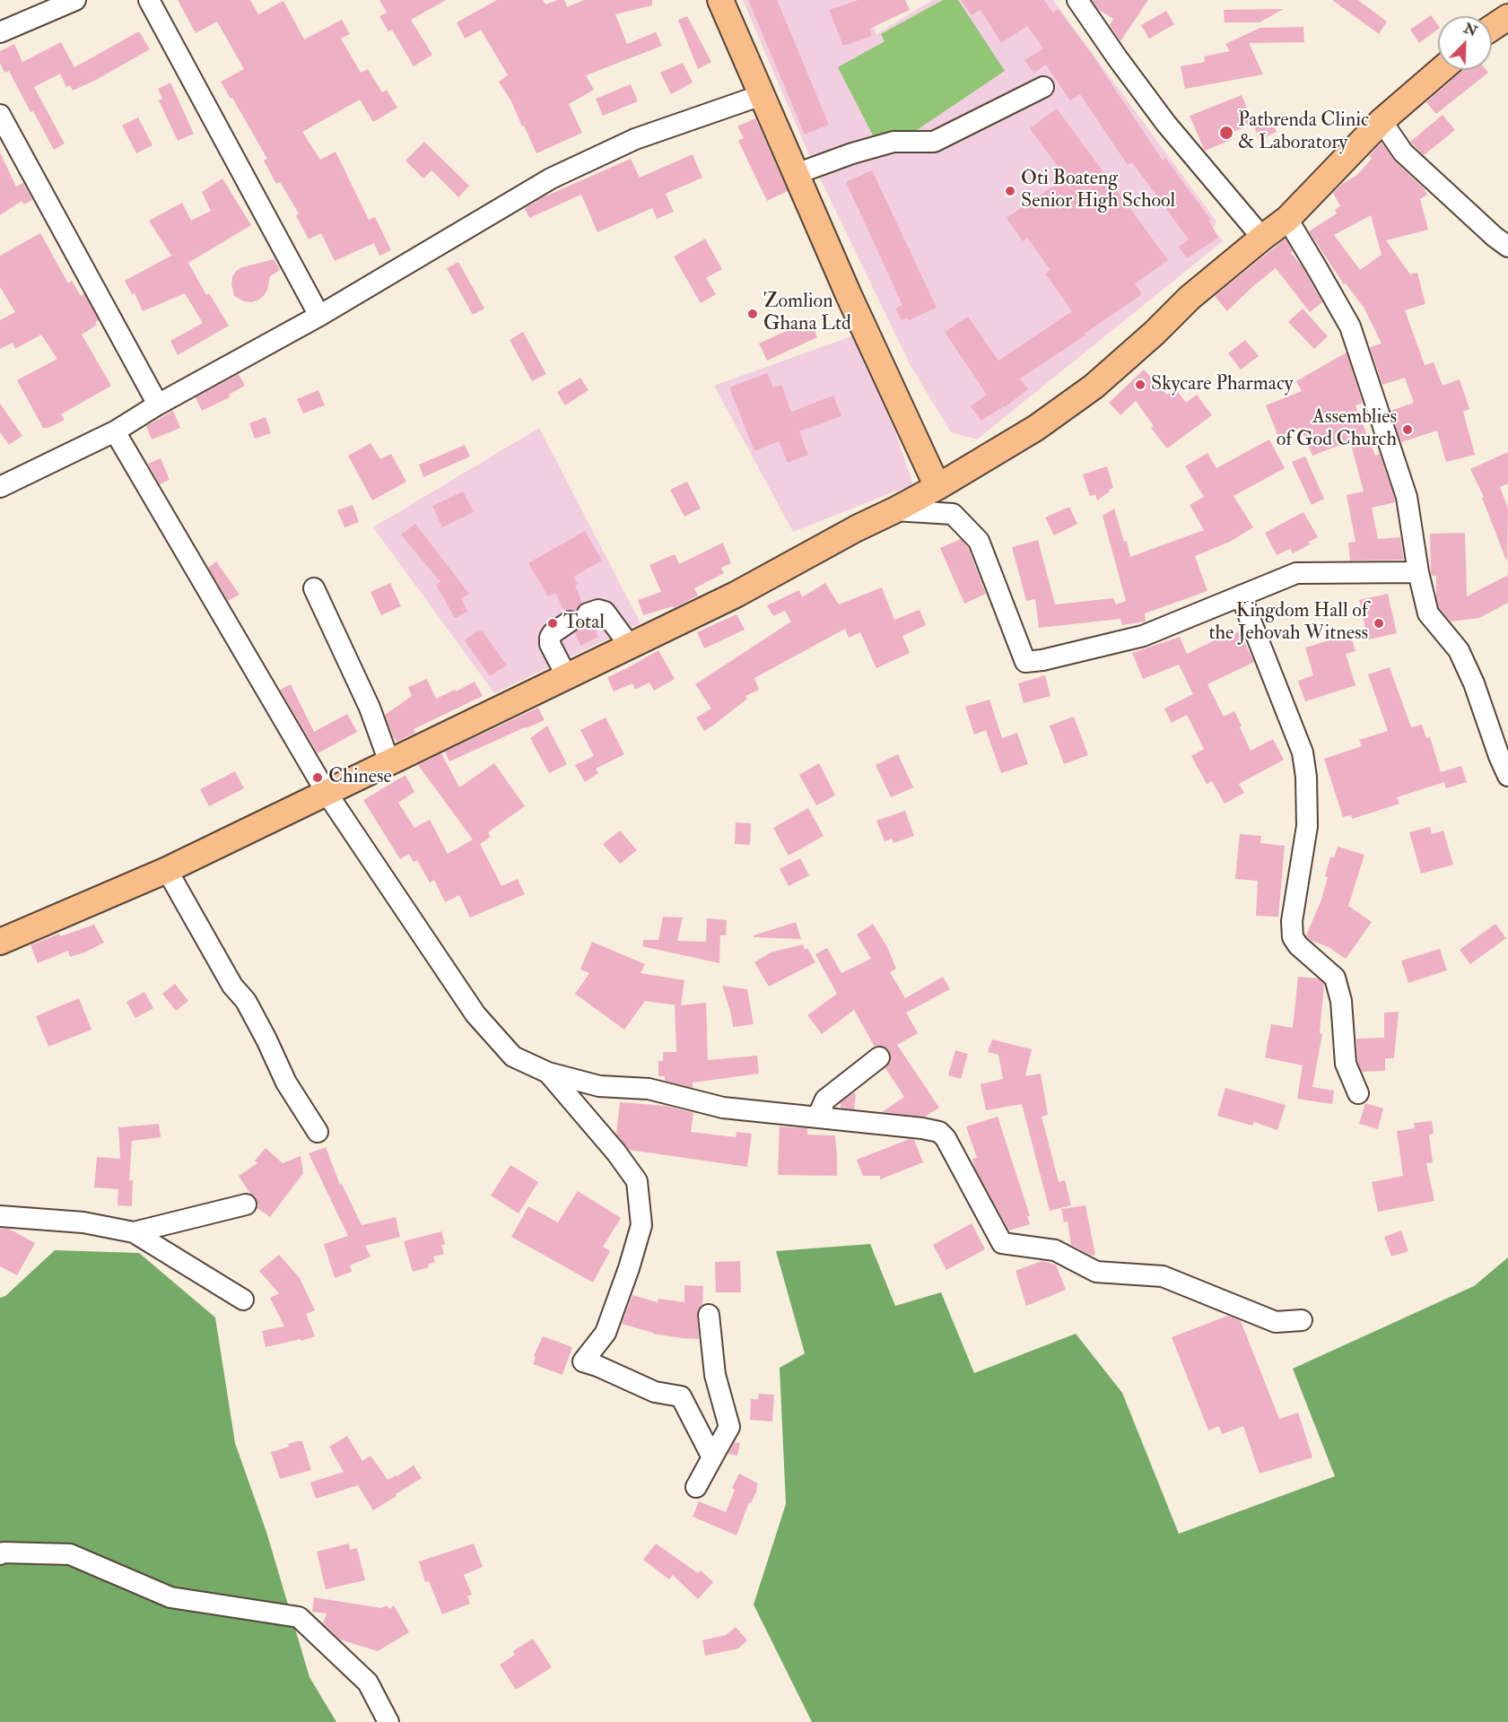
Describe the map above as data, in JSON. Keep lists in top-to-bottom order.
{
  "places": [
    "Patbrenda Clinic & Laboratory",
    "Oti Boateng Senior High School",
    "Zomlion Ghana Ltd",
    "Skycare Pharmacy",
    "Assemblies of God Church",
    "Total",
    "Kingdom Hall of the Jehovah Witness",
    "Chinese"
  ],
  "north": "top right"
}
